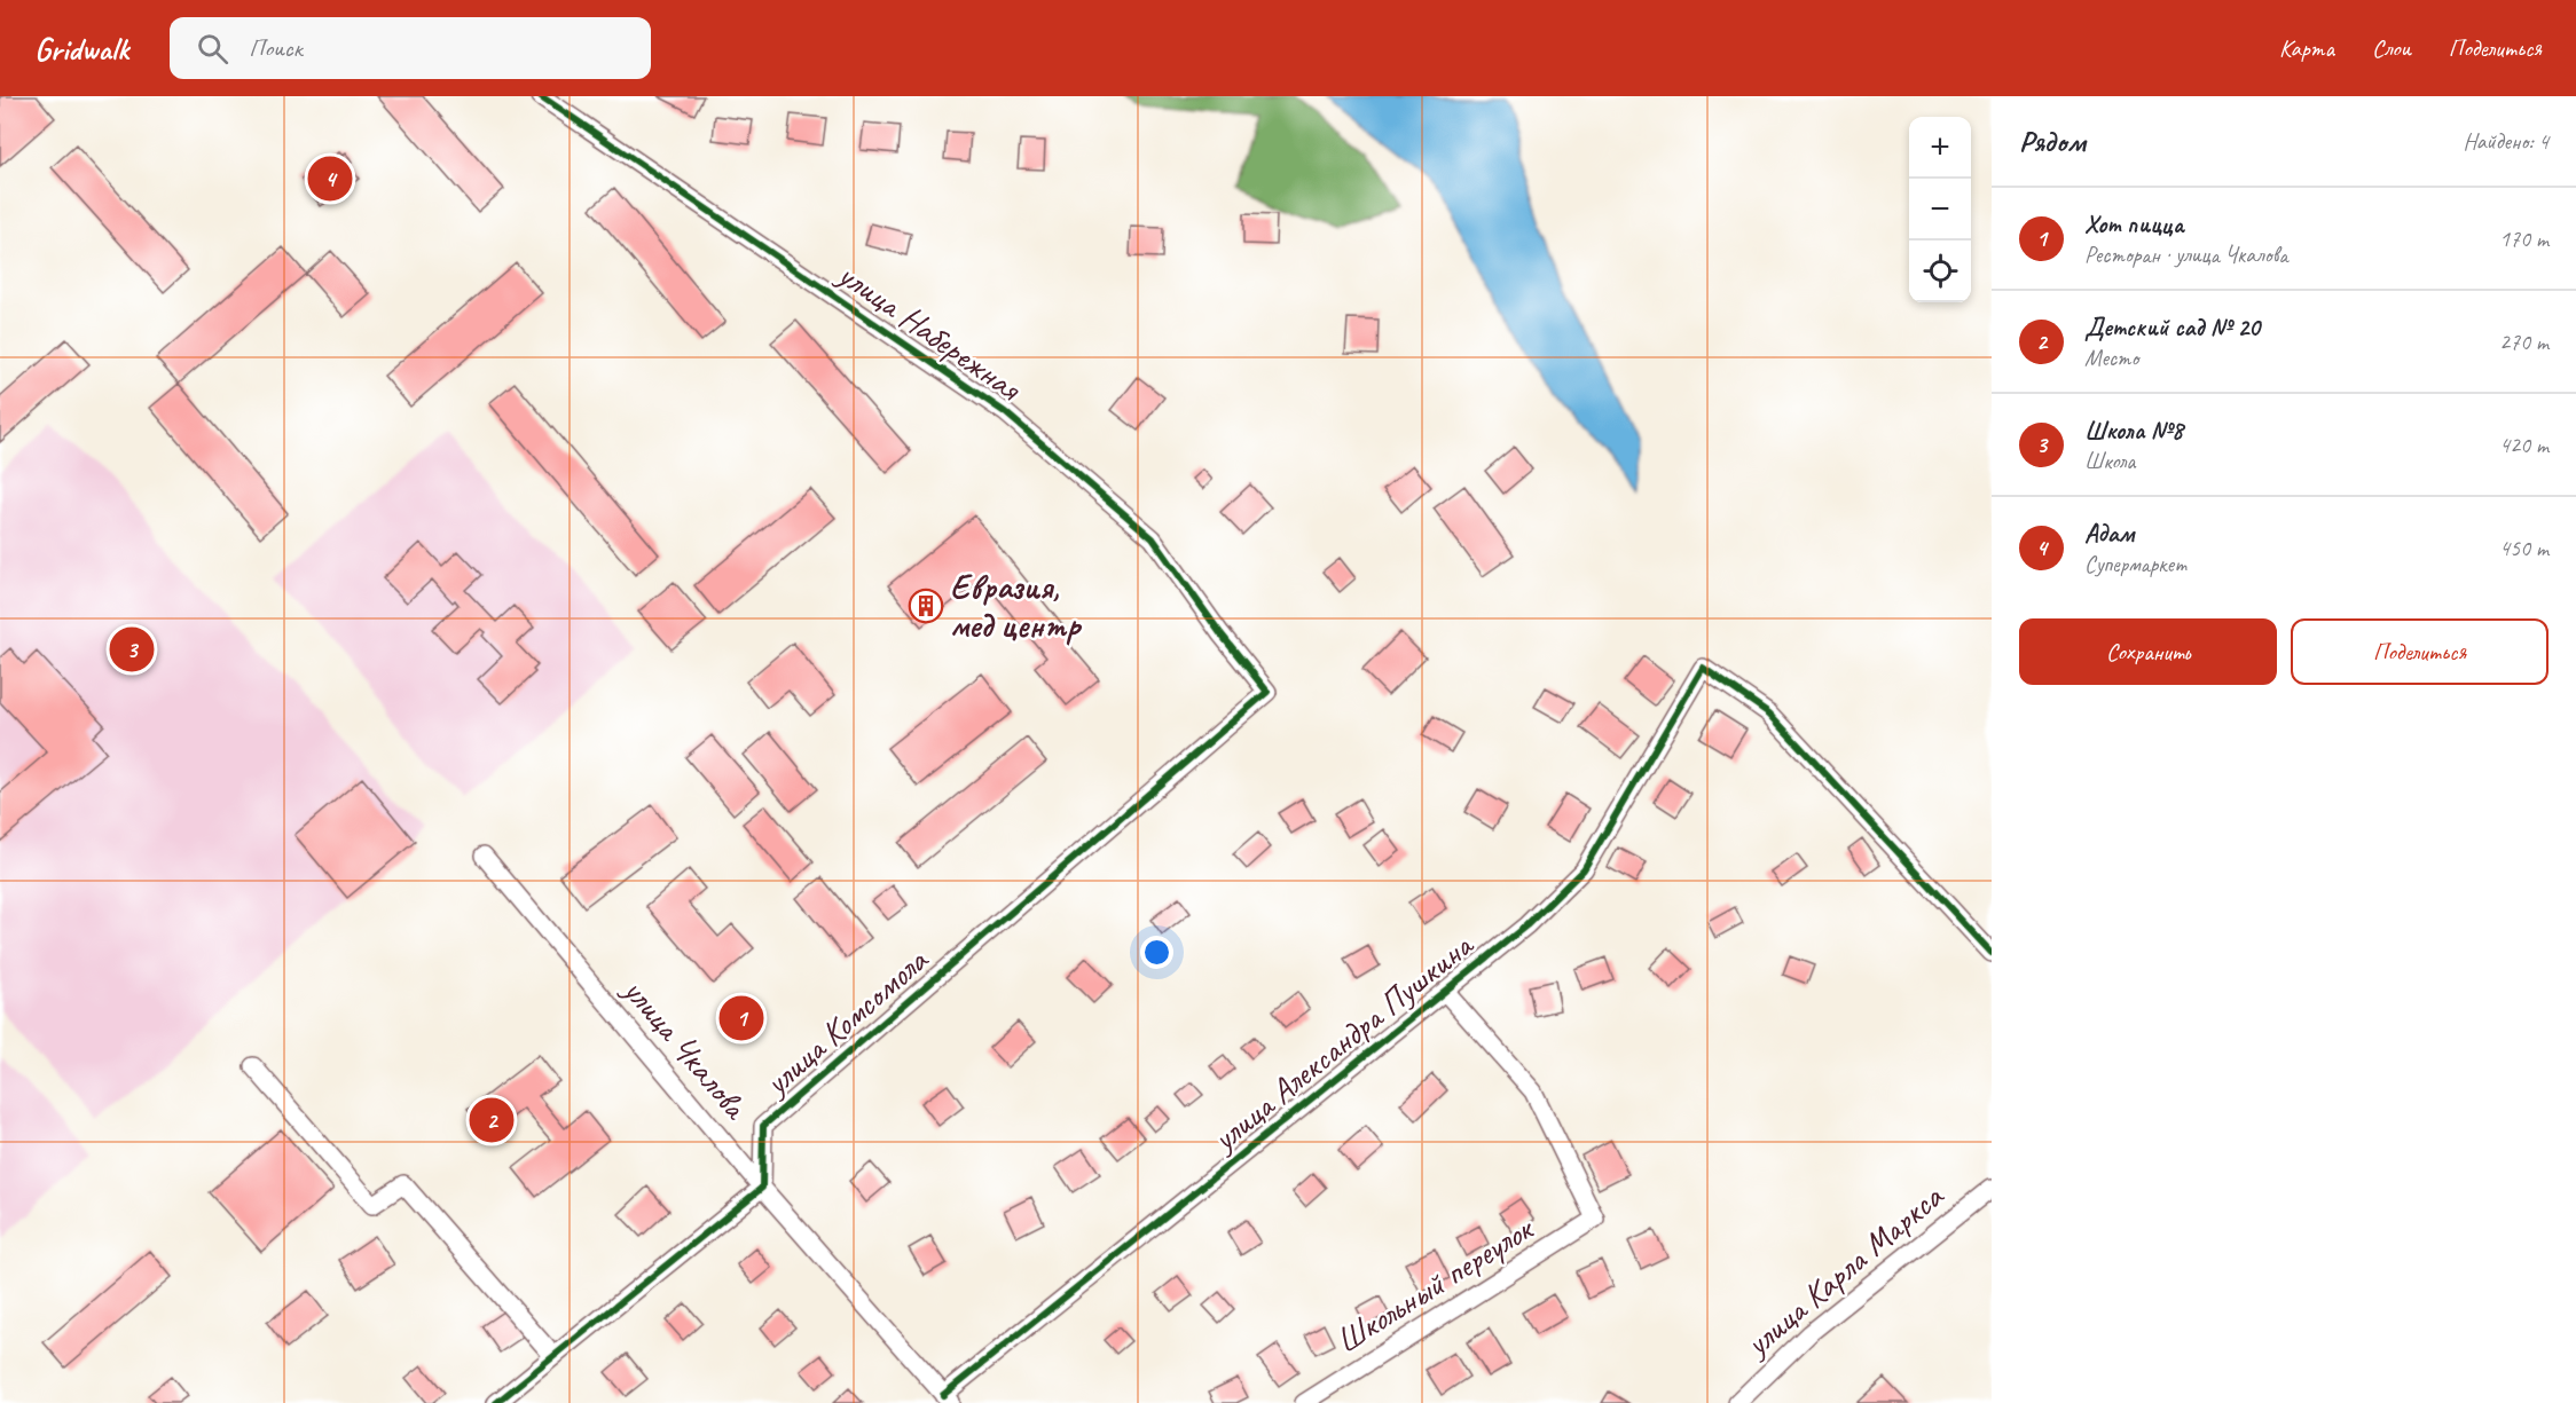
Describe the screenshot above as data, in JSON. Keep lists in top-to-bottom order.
{
  "streets": {
    "street": [
      "улица Набережная",
      "улица Комсомола",
      "улица Александра Пушкина",
      "улица Чкалова",
      "улица Карла Маркса",
      "Школьный переулок"
    ]
  },
  "crossings": [
    ["улица Набережная", "улица Комсомола"],
    ["улица Комсомола", "улица Чкалова"],
    ["улица Александра Пушкина", "улица Чкалова"],
    ["улица Александра Пушкина", "Школьный переулок"]
  ],
  "places": {
    "building": ["Евразия, мед центр"]
  },
  "page": {
    "header": "Gridwalk",
    "search": "Поиск",
    "nav": ["Карта", "Слои", "Поделиться"],
    "heading": ["Рядом", "Найдено: 4"],
    "map_buttons": ["+", "−"],
    "pins": [
      "4",
      "3",
      "1",
      "2"
    ],
    "list": [
      {
        "mark": "1",
        "name": "Хот пицца",
        "note": "Ресторан · улица Чкалова",
        "value": "170 m"
      },
      {
        "mark": "2",
        "name": "Детский сад № 20",
        "note": "Место",
        "value": "270 m"
      },
      {
        "mark": "3",
        "name": "Школа №8",
        "note": "Школа",
        "value": "420 m"
      },
      {
        "mark": "4",
        "name": "Адам",
        "note": "Супермаркет",
        "value": "450 m"
      }
    ],
    "buttons": ["Сохранить", "Поделиться"]
  }
}
